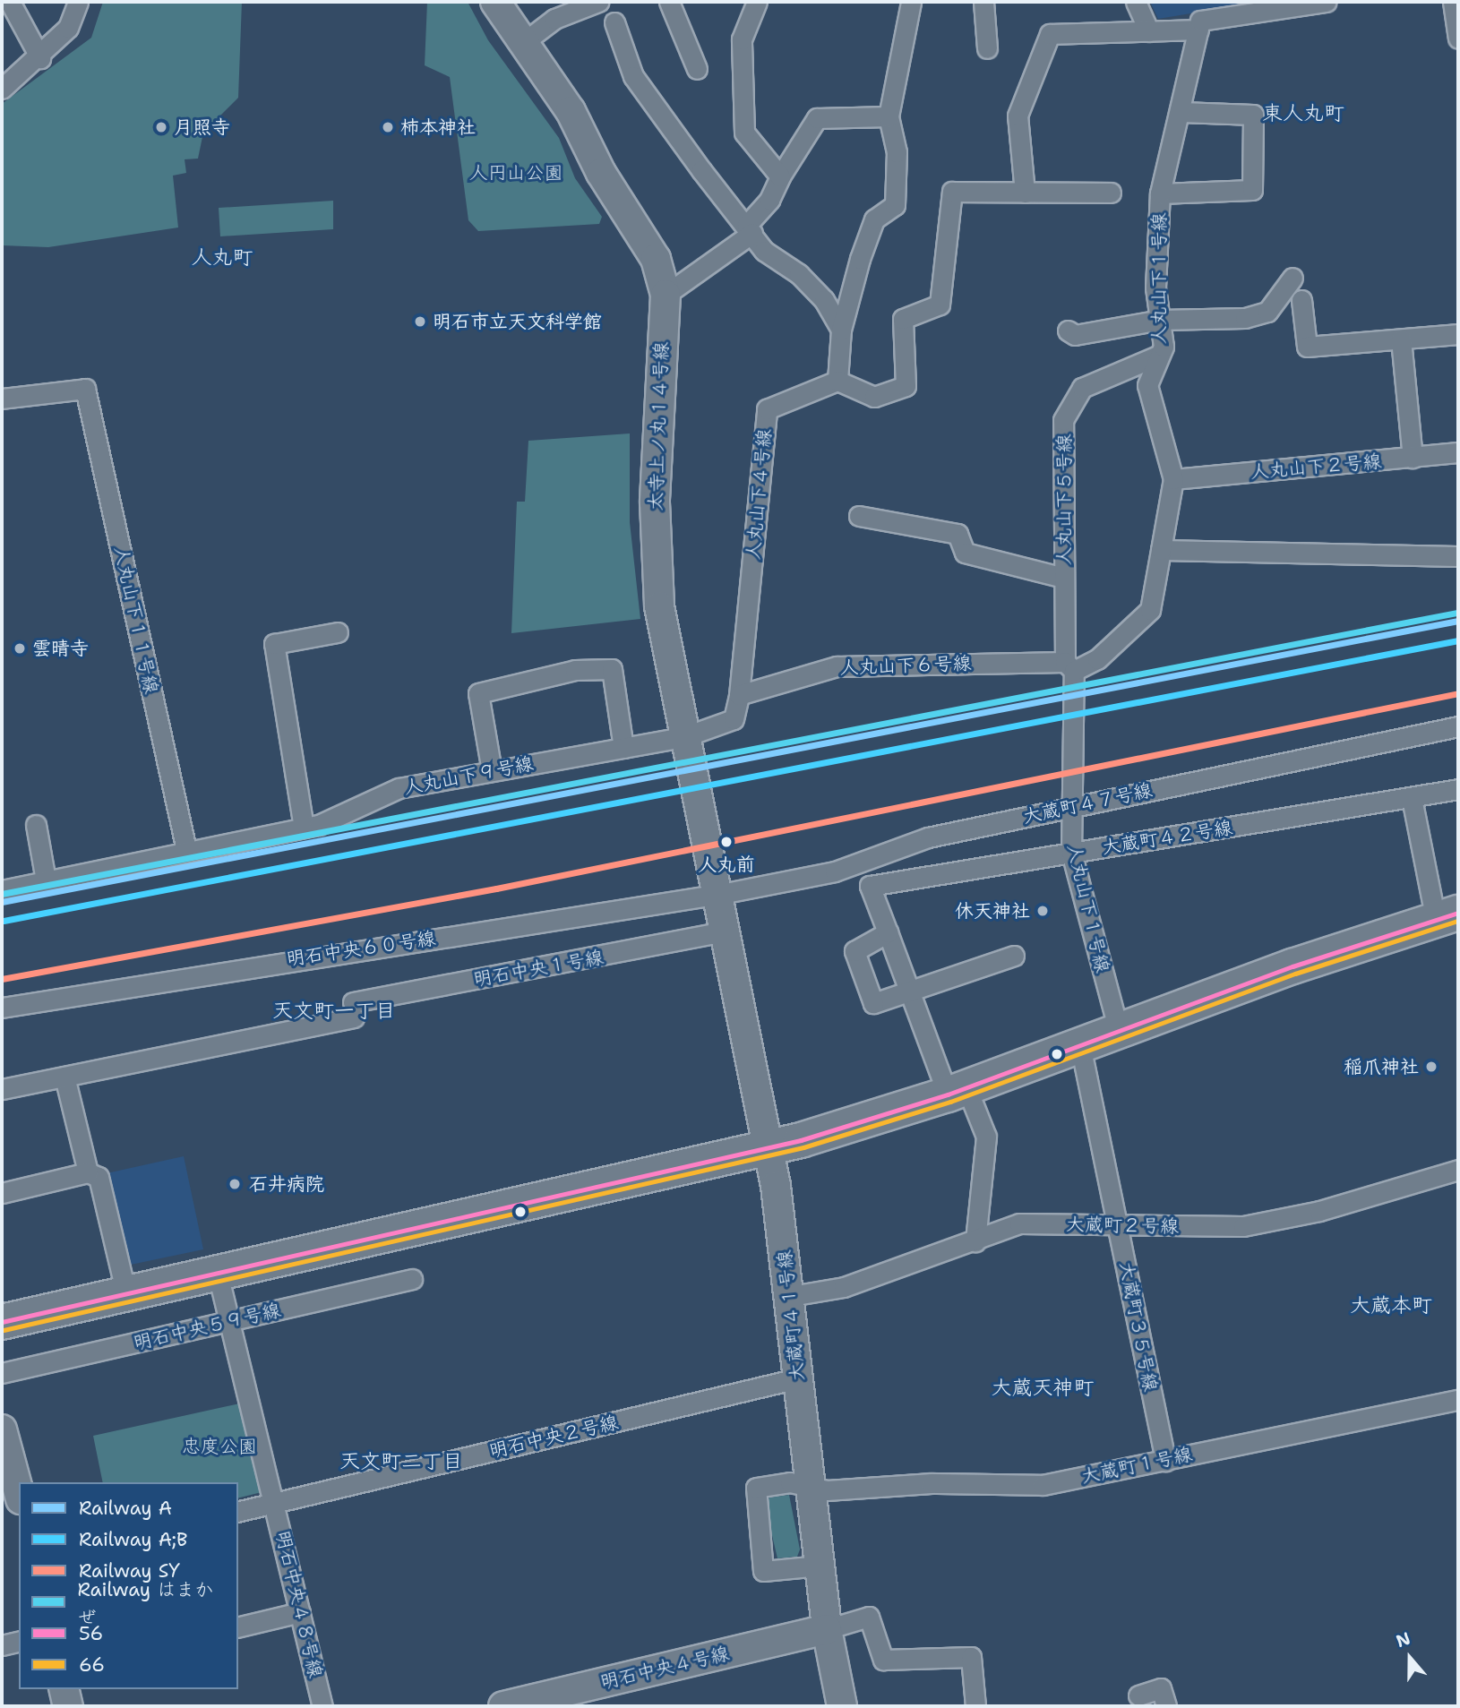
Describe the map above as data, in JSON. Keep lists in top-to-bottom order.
{
  "streets": {
    "street": [
      "人丸山下１号線",
      "太寺上ノ丸１４号線",
      "人丸山下２号線",
      "人丸山下４号線",
      "人丸山下５号線",
      "人丸山下１１号線",
      "人丸山下６号線",
      "人丸山下９号線",
      "大蔵町４７号線",
      "大蔵町４２号線",
      "明石中央６０号線",
      "明石中央１号線",
      "大蔵町２号線",
      "大蔵町４１号線",
      "明石中央５９号線",
      "大蔵町３５号線",
      "明石中央２号線",
      "大蔵町１号線",
      "明石中央４８号線",
      "明石中央４号線"
    ]
  },
  "crossings": [
    ["人丸山下１号線", "人丸山下２号線"],
    ["人丸山下１号線", "人丸山下５号線"],
    ["人丸山下１号線", "人丸山下６号線"],
    ["人丸山下１号線", "大蔵町４７号線"],
    ["人丸山下１号線", "大蔵町４２号線"],
    ["太寺上ノ丸１４号線", "人丸山下９号線"],
    ["太寺上ノ丸１４号線", "大蔵町４７号線"],
    ["太寺上ノ丸１４号線", "明石中央６０号線"],
    ["太寺上ノ丸１４号線", "明石中央１号線"],
    ["太寺上ノ丸１４号線", "大蔵町４１号線"],
    ["人丸山下４号線", "人丸山下６号線"],
    ["人丸山下５号線", "人丸山下６号線"],
    ["人丸山下１１号線", "人丸山下９号線"],
    ["大蔵町４７号線", "明石中央６０号線"],
    ["明石中央１号線", "大蔵町４１号線"],
    ["大蔵町２号線", "大蔵町４１号線"],
    ["大蔵町２号線", "大蔵町３５号線"],
    ["大蔵町４１号線", "明石中央２号線"],
    ["大蔵町４１号線", "大蔵町１号線"],
    ["大蔵町４１号線", "明石中央４号線"],
    ["明石中央５９号線", "明石中央４８号線"],
    ["大蔵町３５号線", "大蔵町１号線"],
    ["明石中央２号線", "明石中央４８号線"]
  ],
  "districts": [
    "東人丸町",
    "人丸町",
    "天文町一丁目",
    "大蔵本町",
    "大蔵天神町",
    "天文町二丁目"
  ],
  "parks": ["人円山公園", "忠度公園"],
  "places": [
    "月照寺",
    "柿本神社",
    "明石市立天文科学館",
    "雲晴寺",
    "人丸前",
    "休天神社",
    "稲爪神社",
    "石井病院"
  ],
  "lines": [
    "rail line はまかぜ",
    "rail line A",
    "rail line A;B",
    "rail line SY",
    "transit line 56",
    "transit line 66"
  ],
  "legend": [
    "Railway A",
    "Railway A;B",
    "Railway SY",
    "Railway はまかぜ",
    "56",
    "66"
  ],
  "north": "top"
}
